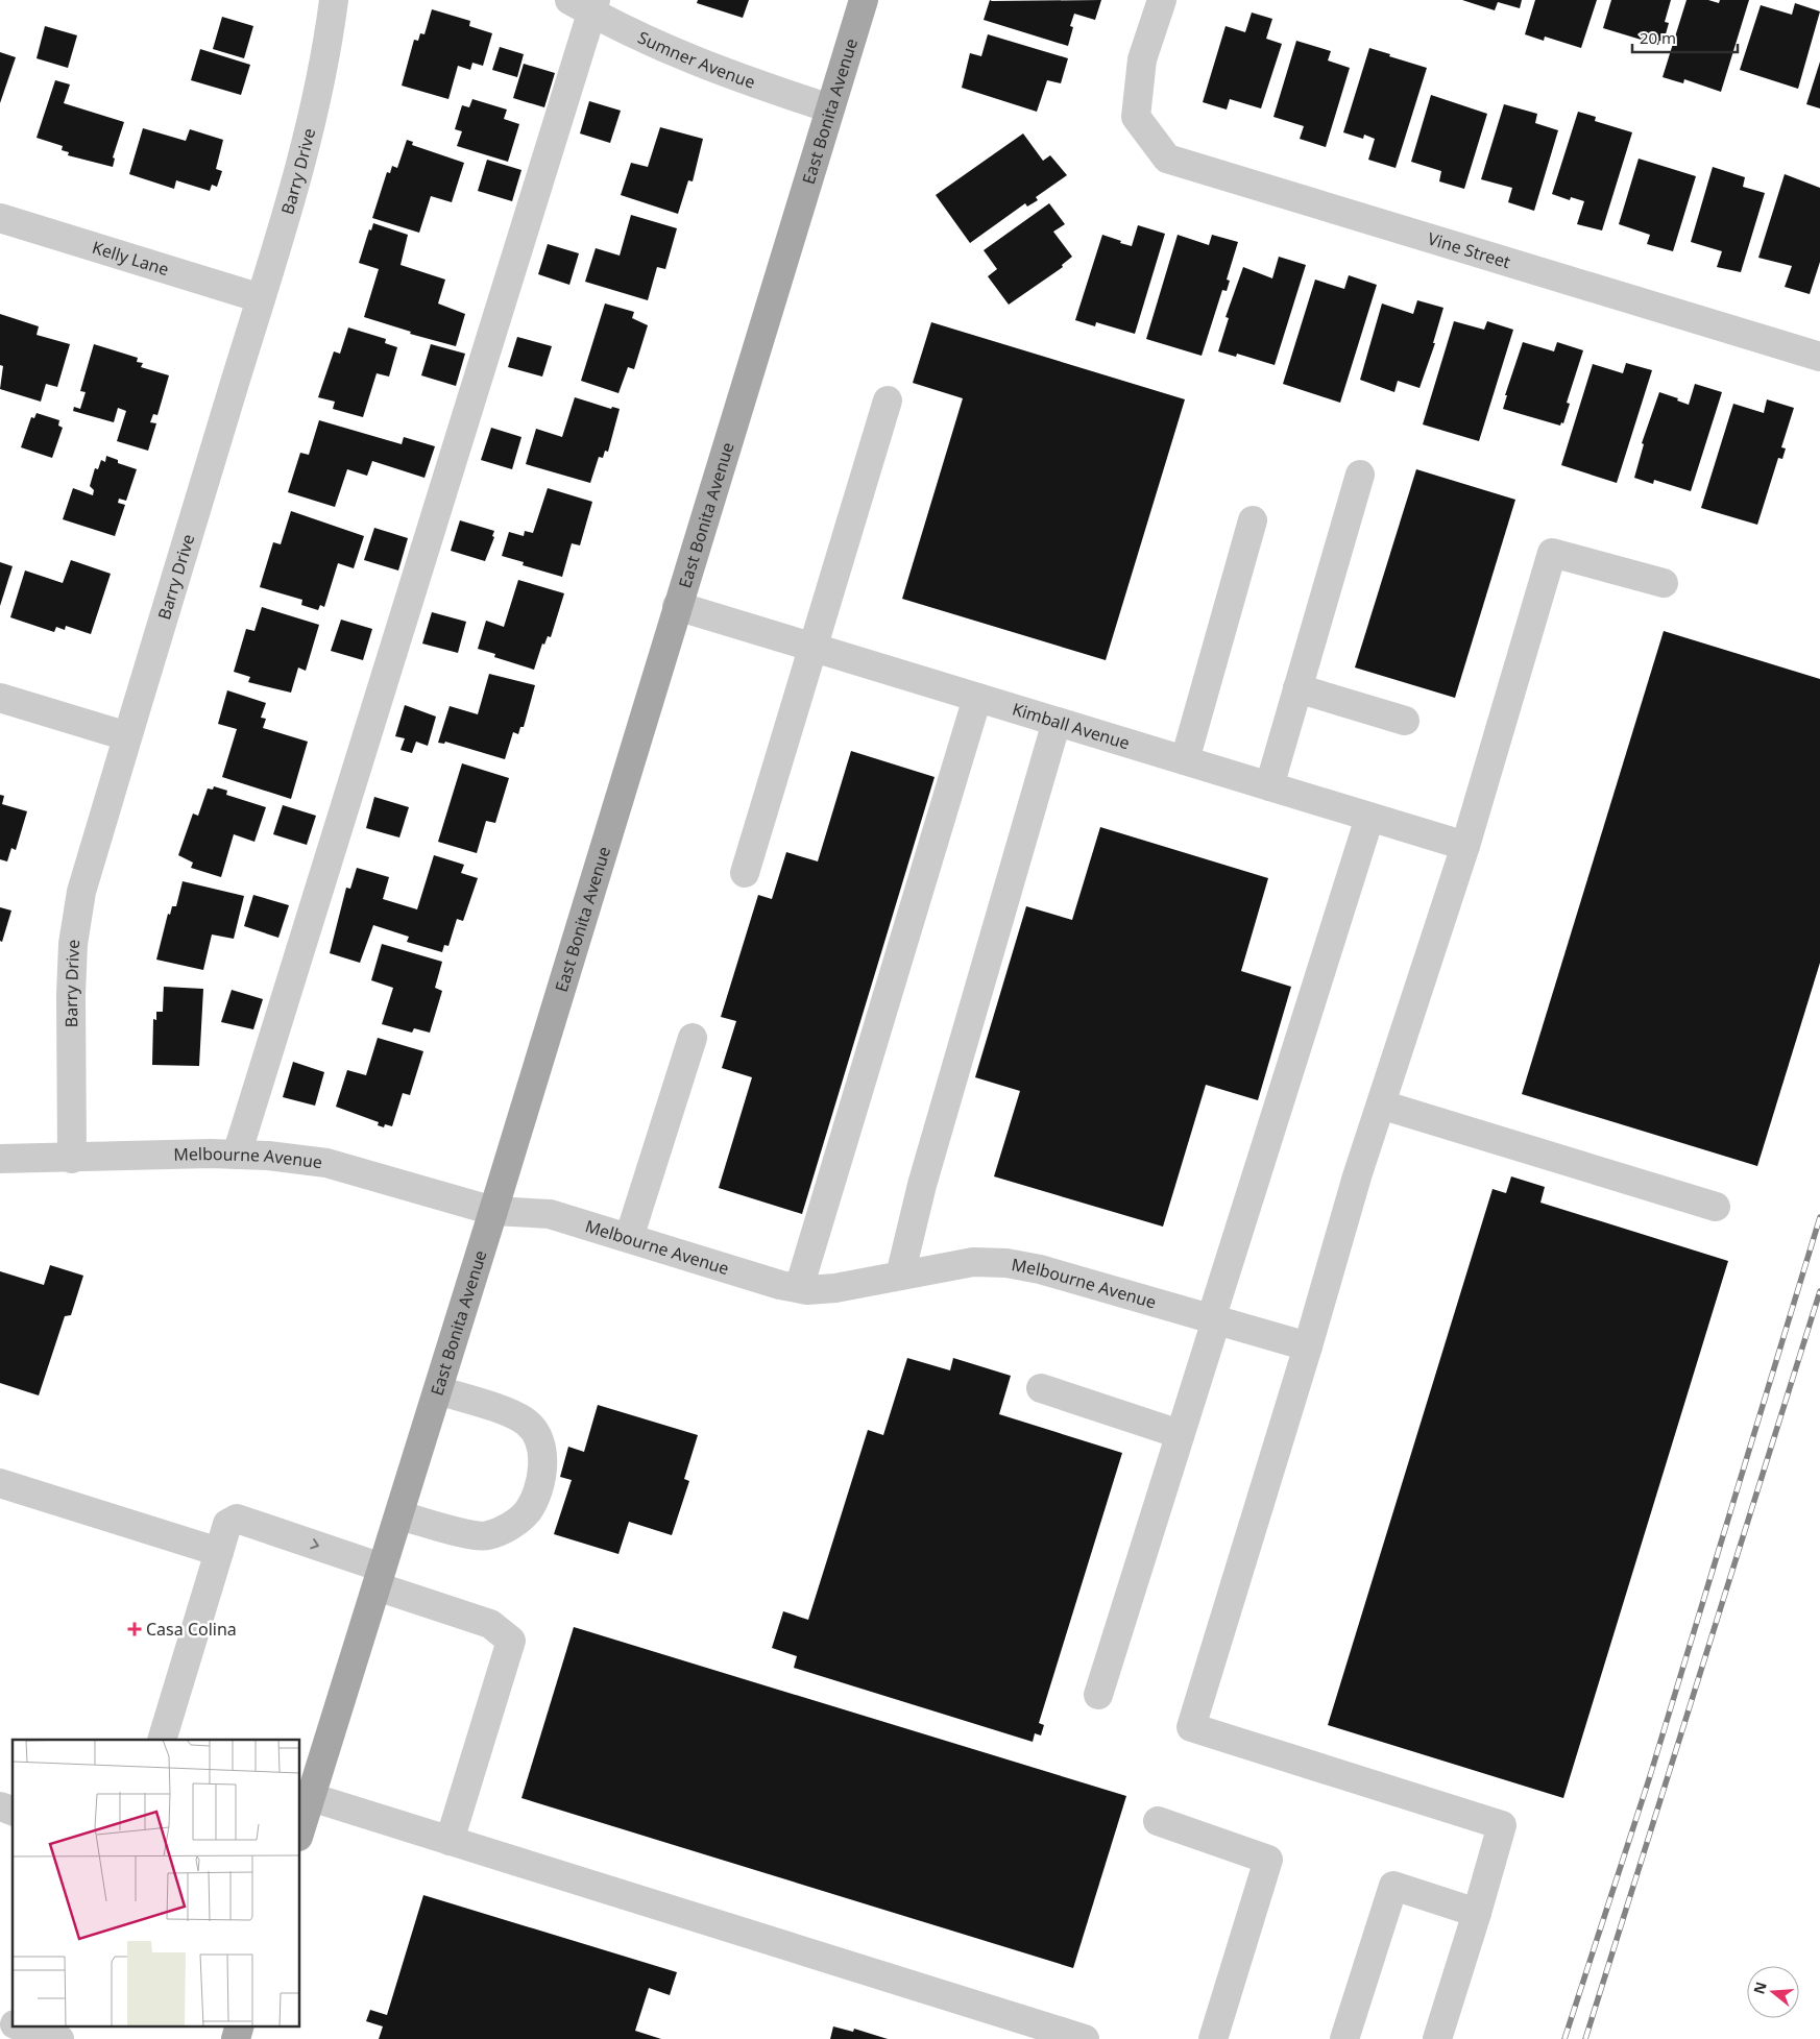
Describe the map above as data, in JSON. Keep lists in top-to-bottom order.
{
  "streets": {
    "main road": ["East Bonita Avenue"],
    "street": [
      "Sumner Avenue",
      "Barry Drive",
      "Vine Street",
      "Kelly Lane",
      "Kimball Avenue",
      "Melbourne Avenue"
    ]
  },
  "crossings": [
    ["Sumner Avenue", "East Bonita Avenue"],
    ["East Bonita Avenue", "Kimball Avenue"],
    ["East Bonita Avenue", "Melbourne Avenue"],
    ["Barry Drive", "Kelly Lane"],
    ["Barry Drive", "Melbourne Avenue"]
  ],
  "places": {
    "health": ["Casa Colina"]
  },
  "scale_bar": "20 m",
  "north": "left"
}
